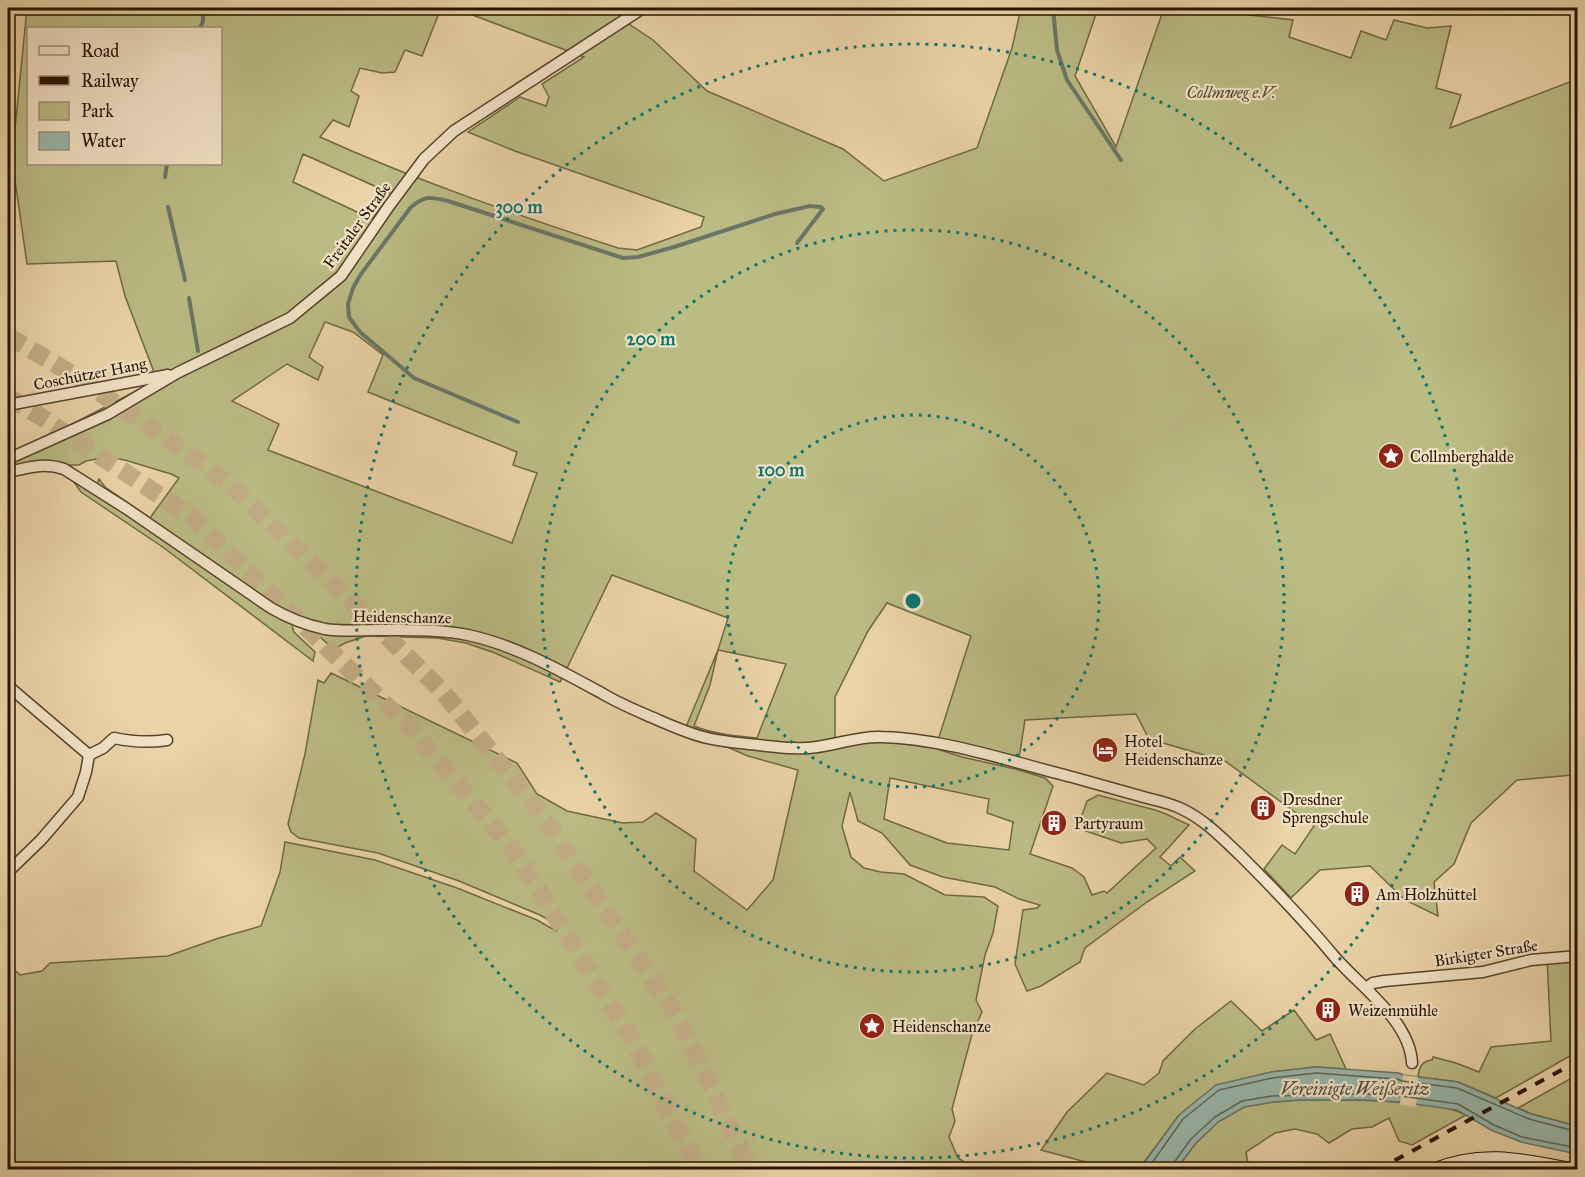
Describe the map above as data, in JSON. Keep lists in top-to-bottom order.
{
  "streets": {
    "street": [
      "Freitaler Straße",
      "Coschützer Hang",
      "Heidenschanze",
      "Birkigter Straße"
    ]
  },
  "crossings": [
    ["Freitaler Straße", "Coschützer Hang"],
    ["Heidenschanze", "Birkigter Straße"]
  ],
  "water": ["Vereinigte Weißeritz"],
  "parks": ["Collmweg e.V."],
  "places": {
    "place": ["Collmberghalde", "Heidenschanze"],
    "hotel": ["Hotel Heidenschanze"],
    "building": [
      "Dresdner Sprengschule",
      "Partyraum",
      "Am Holzhüttel",
      "Weizenmühle"
    ]
  },
  "legend": [
    "Road",
    "Railway",
    "Park",
    "Water"
  ],
  "rings": ["300 m", "200 m", "100 m"]
}
